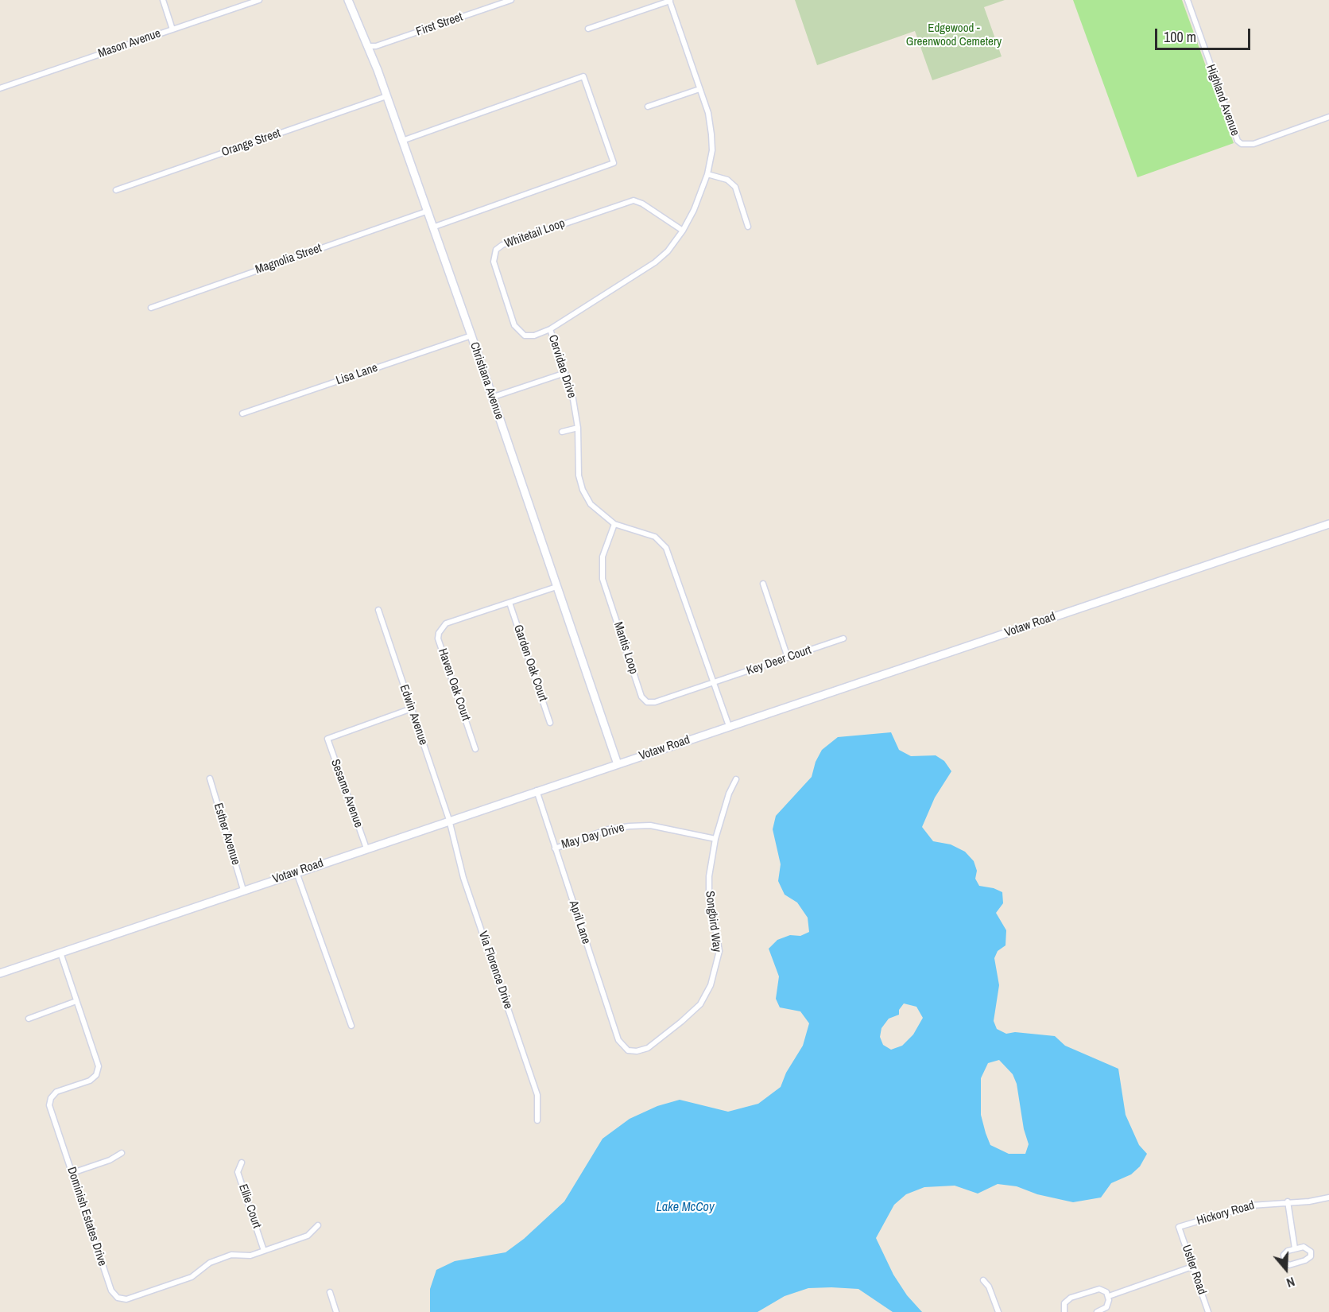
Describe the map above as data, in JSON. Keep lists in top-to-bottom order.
{
  "streets": {
    "street": [
      "First Street",
      "Mason Avenue",
      "Highland Avenue",
      "Orange Street",
      "Whitetail Loop",
      "Magnolia Street",
      "Cervidae Drive",
      "Lisa Lane",
      "Christiana Avenue",
      "Votaw Road",
      "Mantis Loop",
      "Key Deer Court",
      "Garden Oak Court",
      "Haven Oak Court",
      "Edwin Avenue",
      "Sesame Avenue",
      "Esther Avenue",
      "May Day Drive",
      "Songbird Way",
      "April Lane",
      "Via Florence Drive",
      "Ellie Court",
      "Hickory Road",
      "Dominish Estates Drive",
      "Ustler Road"
    ]
  },
  "crossings": [
    ["First Street", "Christiana Avenue"],
    ["Orange Street", "Christiana Avenue"],
    ["Whitetail Loop", "Cervidae Drive"],
    ["Magnolia Street", "Christiana Avenue"],
    ["Cervidae Drive", "Votaw Road"],
    ["Cervidae Drive", "Mantis Loop"],
    ["Cervidae Drive", "Key Deer Court"],
    ["Lisa Lane", "Christiana Avenue"],
    ["Christiana Avenue", "Votaw Road"],
    ["Christiana Avenue", "Haven Oak Court"],
    ["Votaw Road", "Edwin Avenue"],
    ["Votaw Road", "Sesame Avenue"],
    ["Votaw Road", "Esther Avenue"],
    ["Votaw Road", "April Lane"],
    ["Votaw Road", "Via Florence Drive"],
    ["Votaw Road", "Dominish Estates Drive"],
    ["Mantis Loop", "Key Deer Court"],
    ["Garden Oak Court", "Haven Oak Court"],
    ["Edwin Avenue", "Sesame Avenue"],
    ["Edwin Avenue", "Via Florence Drive"],
    ["May Day Drive", "Songbird Way"],
    ["May Day Drive", "April Lane"],
    ["Songbird Way", "April Lane"],
    ["Ellie Court", "Dominish Estates Drive"],
    ["Hickory Road", "Ustler Road"]
  ],
  "water": ["Lake McCoy"],
  "parks": ["Edgewood - Greenwood Cemetery"],
  "scale_bar": "100 m",
  "north": "bottom"
}
